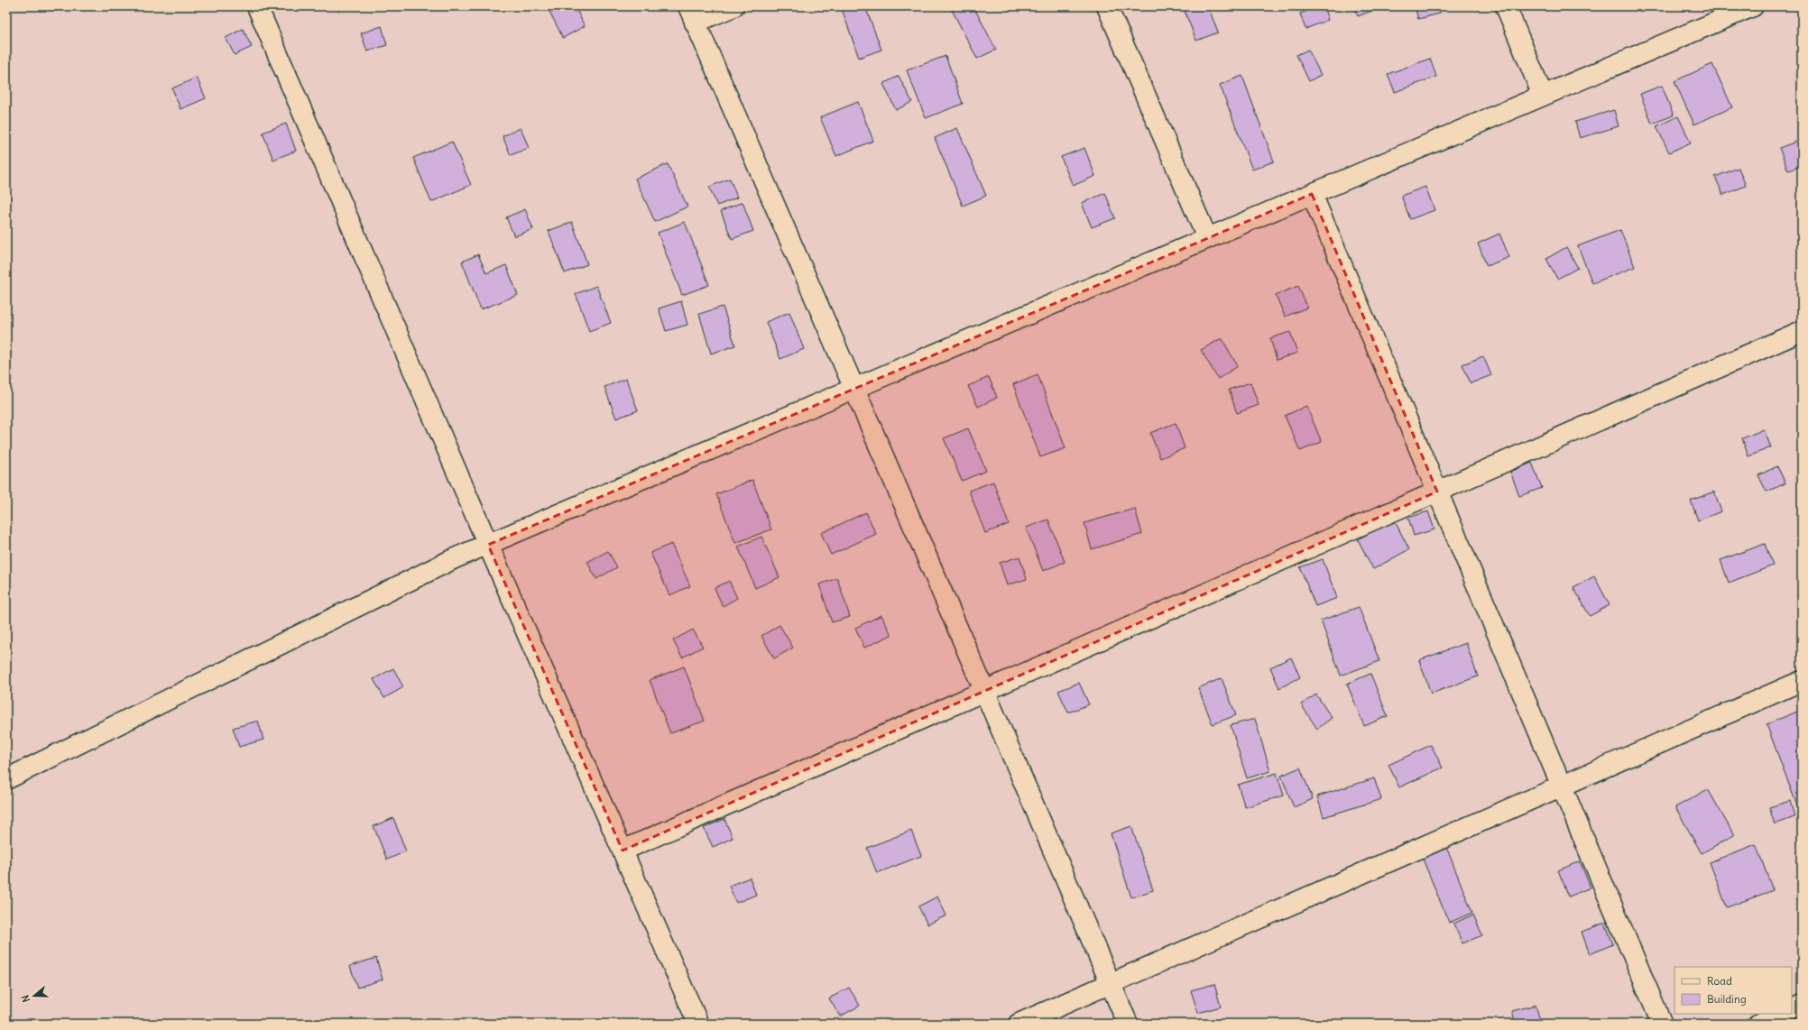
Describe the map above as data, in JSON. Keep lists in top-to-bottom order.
{
  "legend": ["Road", "Building"],
  "north": "left"
}
